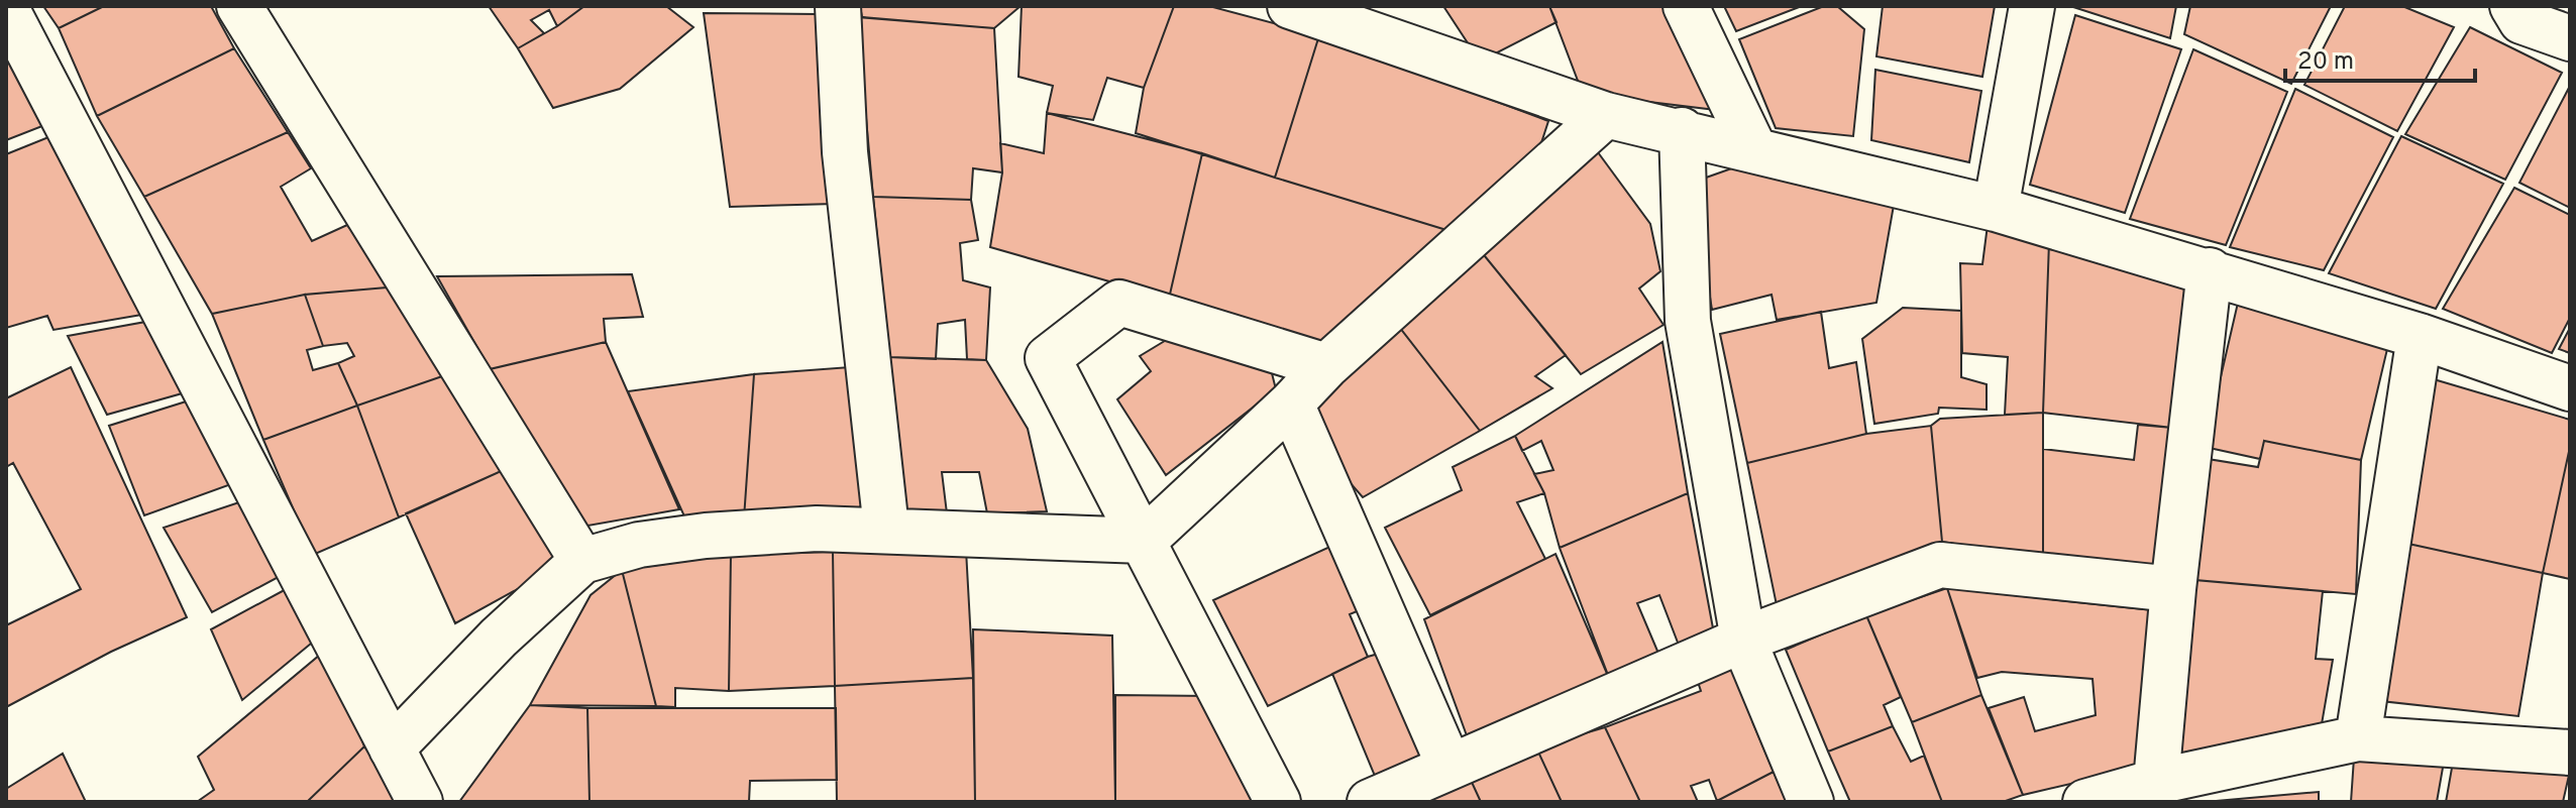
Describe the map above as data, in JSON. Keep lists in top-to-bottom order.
{
  "scale_bar": "20 m"
}
